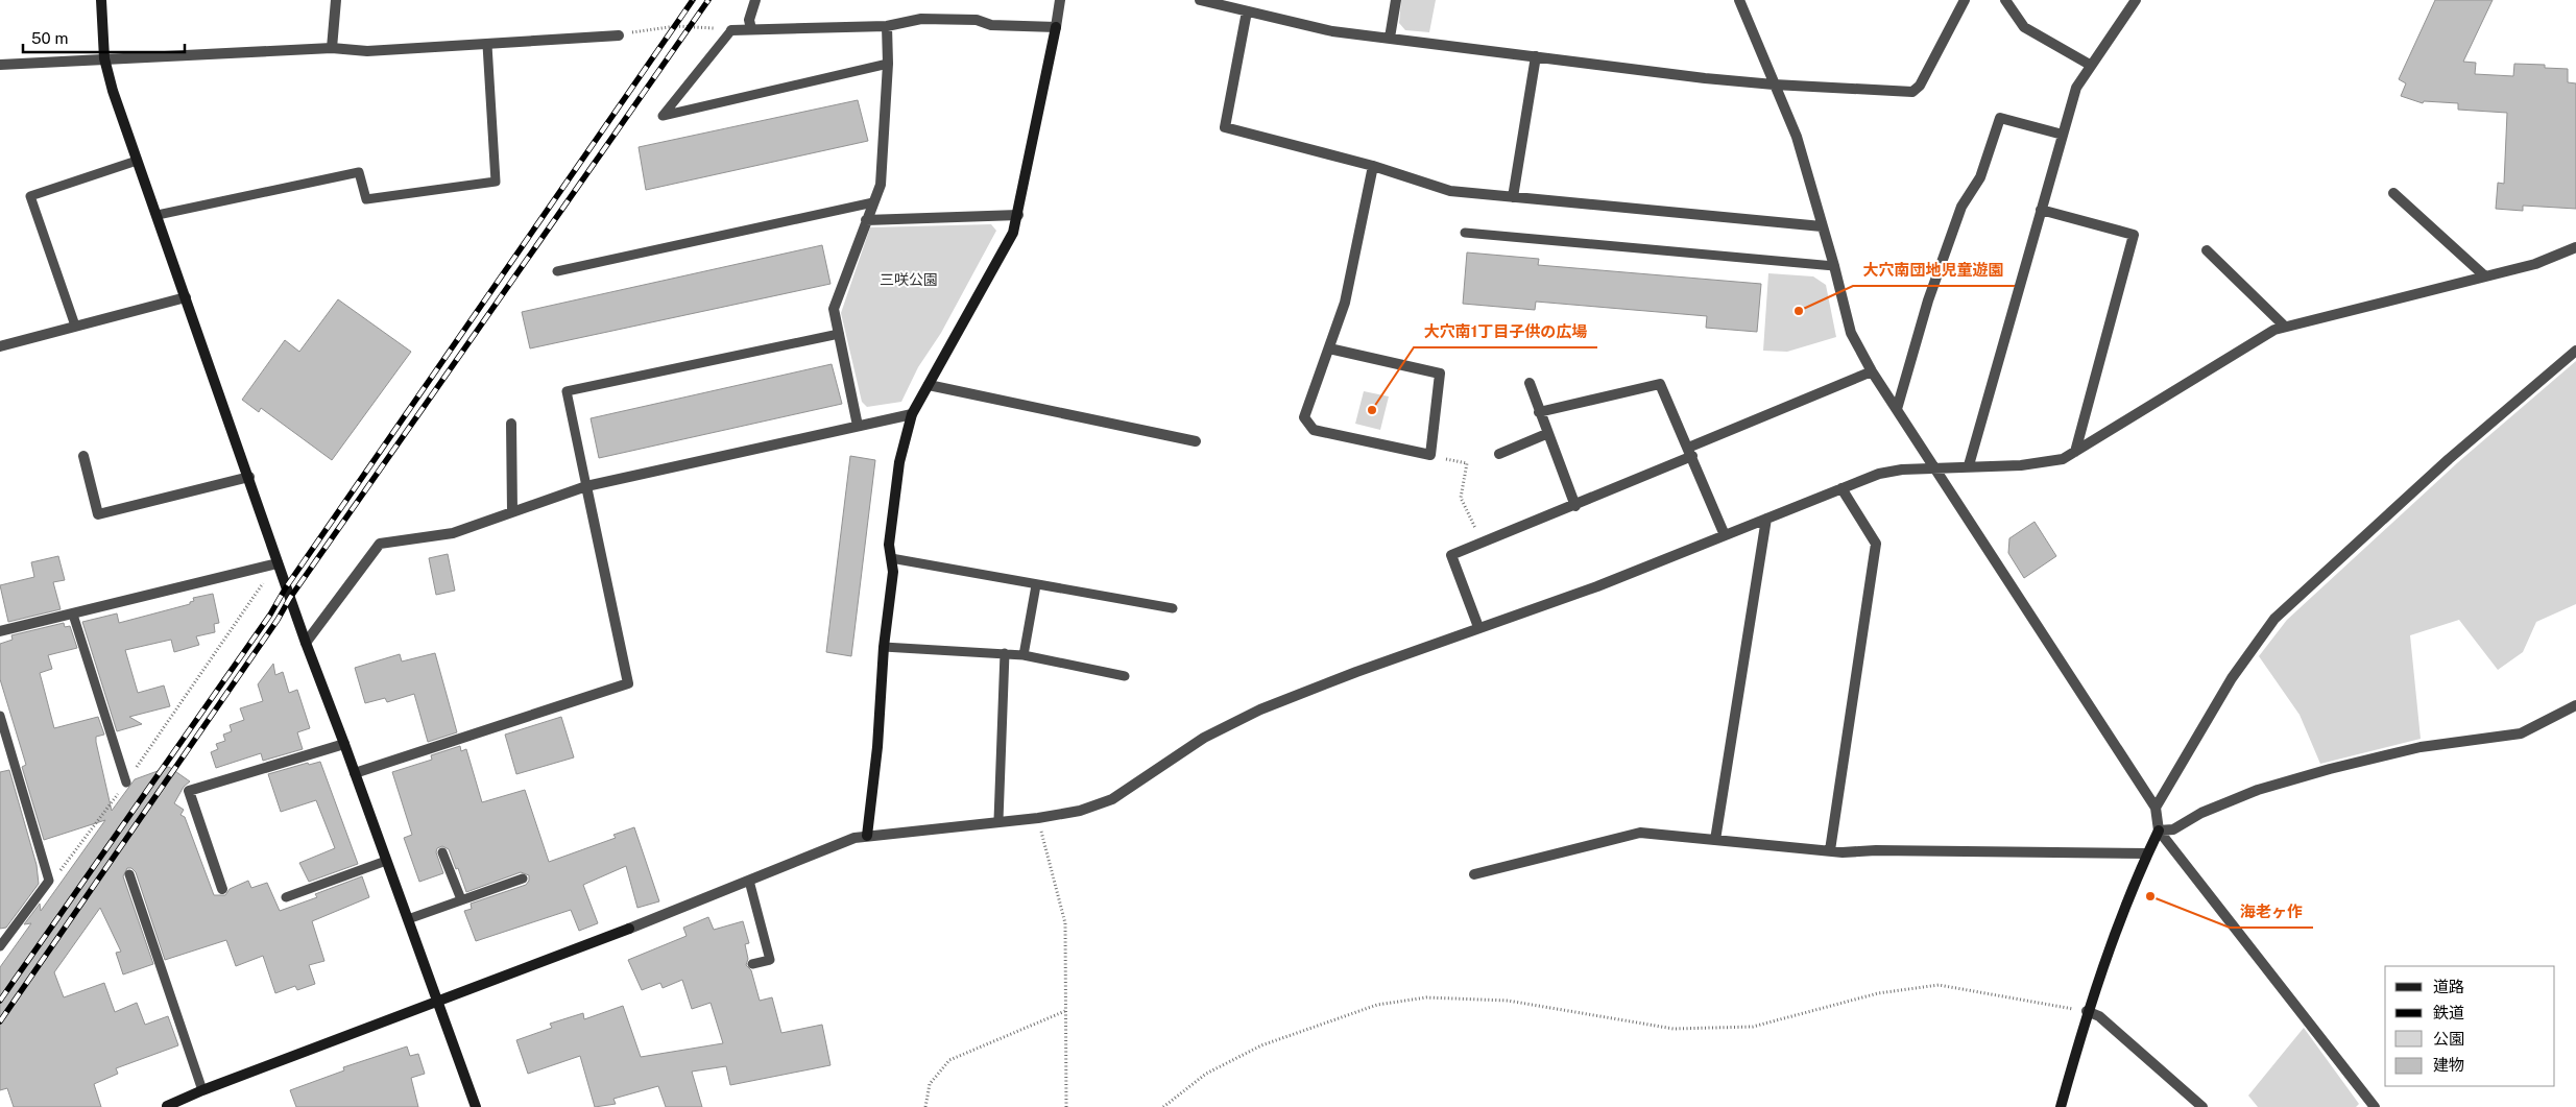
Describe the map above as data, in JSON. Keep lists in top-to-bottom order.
{
  "parks": ["三咲公園"],
  "places": ["大穴南団地児童遊園", "大穴南1丁目子供の広場", "海老ヶ作"],
  "legend": [
    "道路",
    "鉄道",
    "公園",
    "建物"
  ],
  "scale_bar": "50 m"
}
